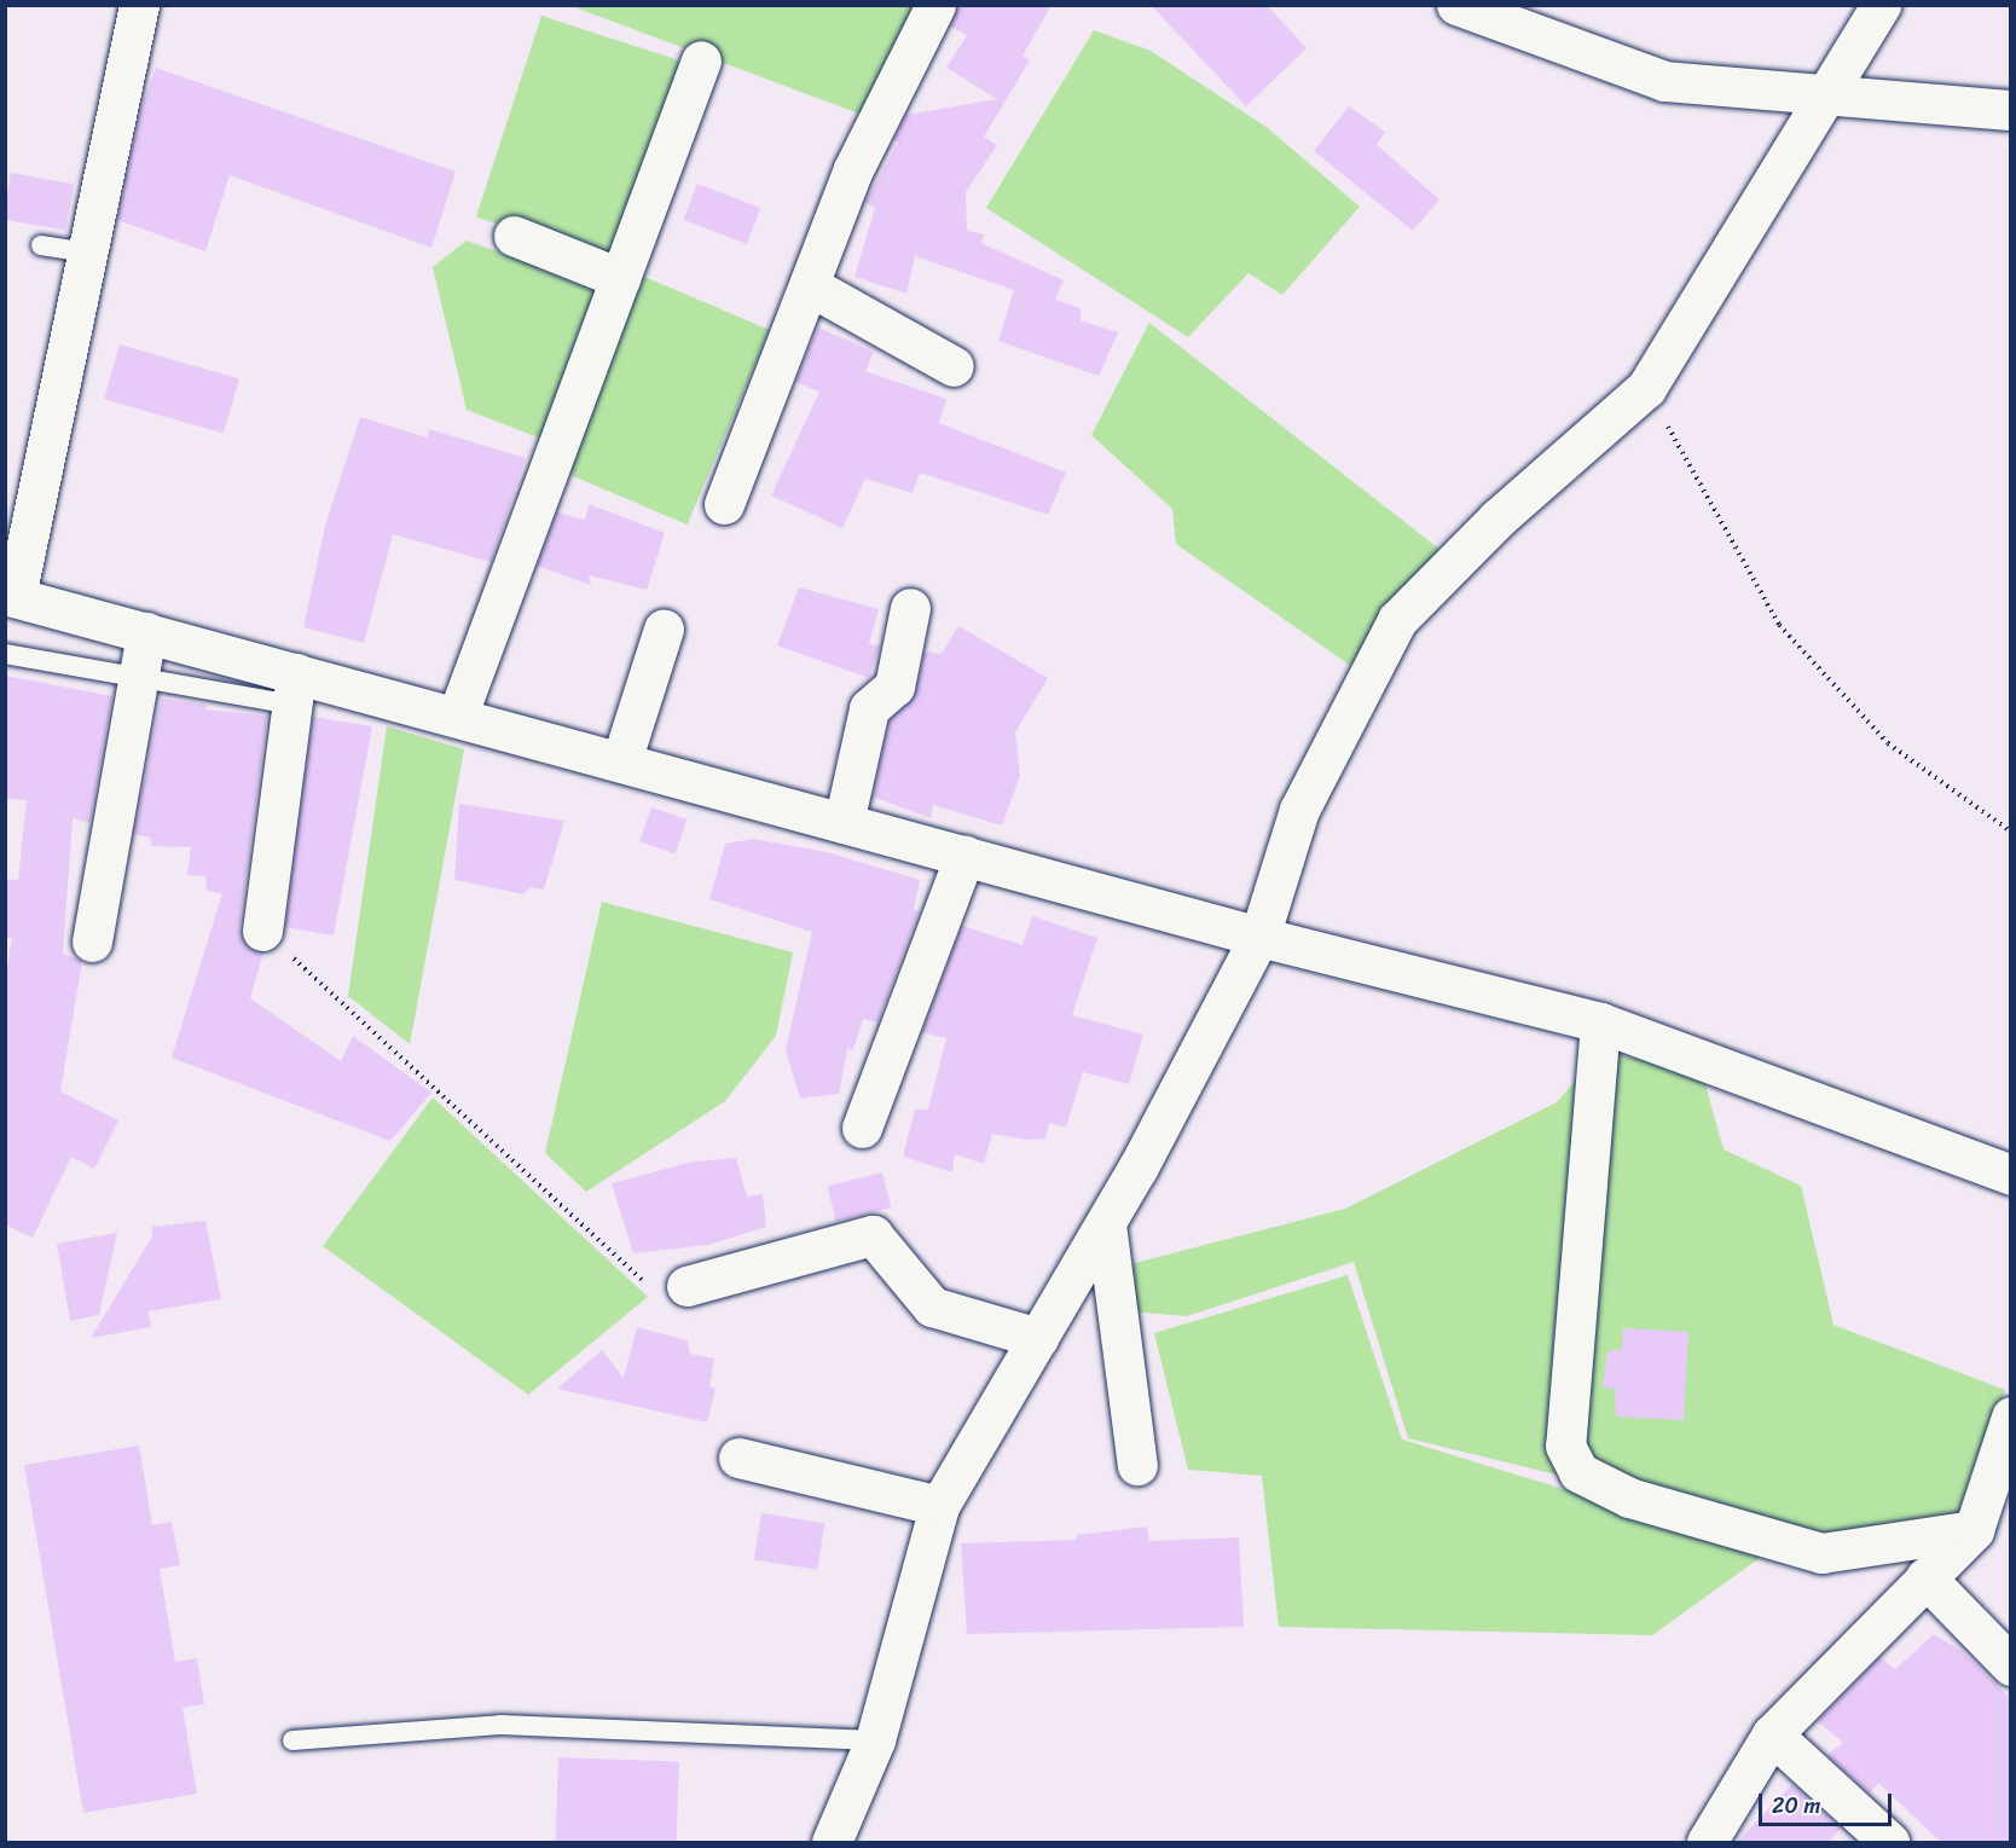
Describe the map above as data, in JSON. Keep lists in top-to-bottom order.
{
  "scale_bar": "20 m"
}
